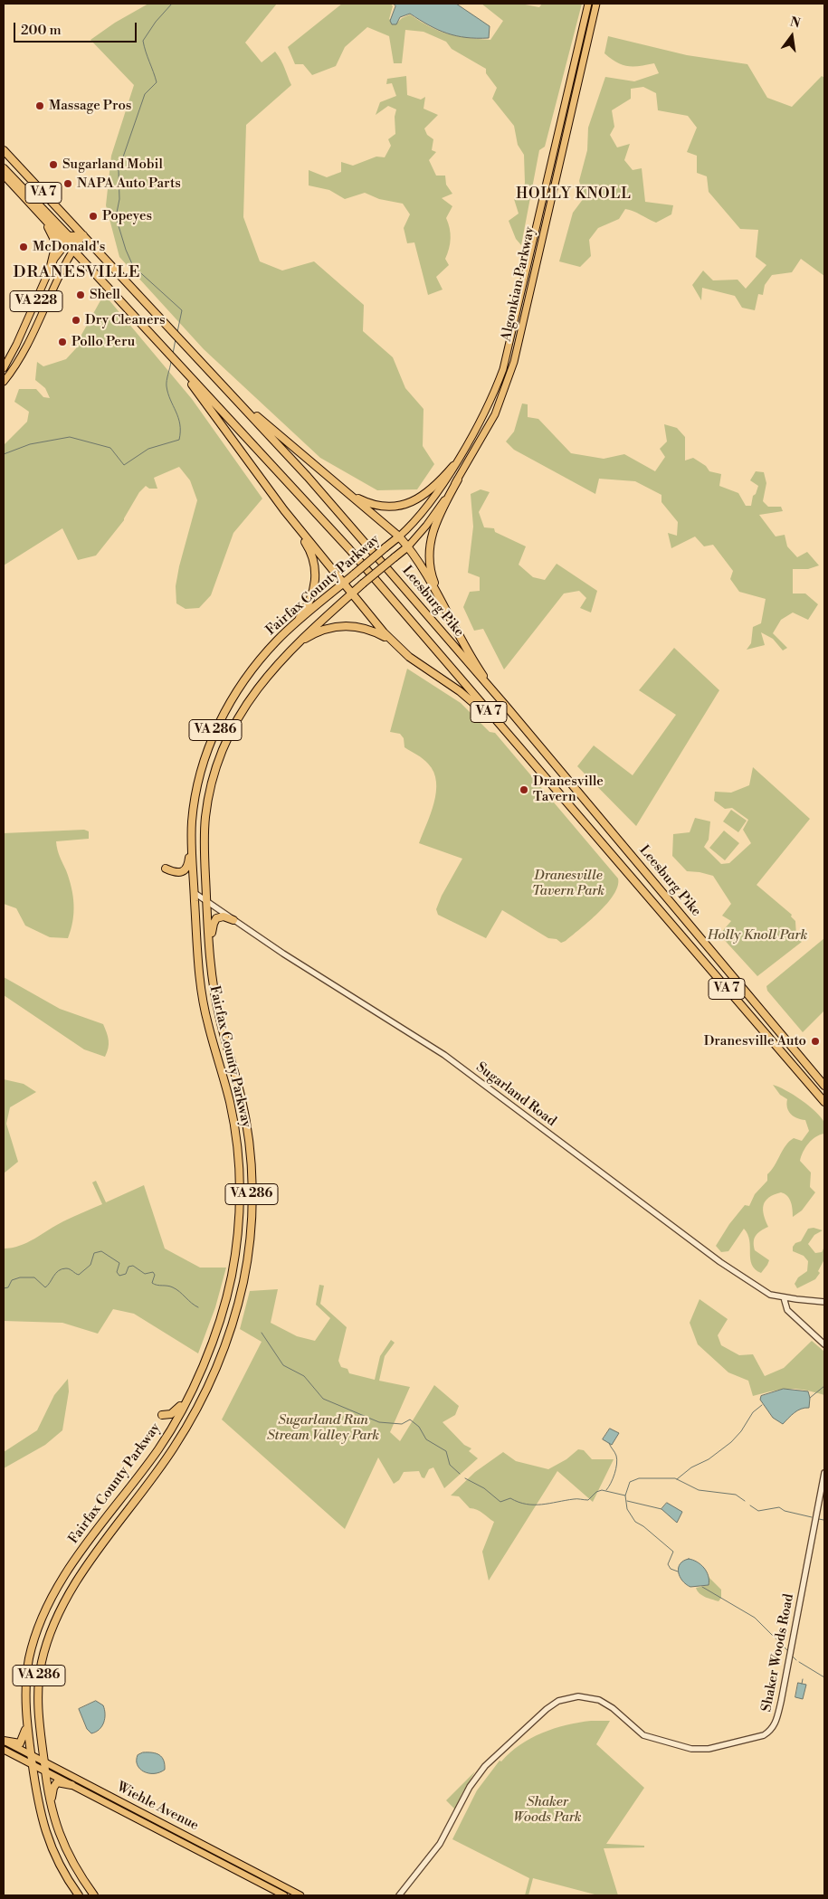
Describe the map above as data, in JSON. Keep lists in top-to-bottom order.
{
  "streets": {
    "highway": [
      "VA 7",
      "Fairfax County Parkway",
      "Leesburg Pike",
      "VA 286"
    ],
    "main road": ["Algonkian Parkway", "VA 228", "Wiehle Avenue"],
    "street": ["Sugarland Road", "Shaker Woods Road"]
  },
  "crossings": [
    ["Algonkian Parkway", "Fairfax County Parkway"],
    ["VA 228", "Leesburg Pike"],
    ["Fairfax County Parkway", "Sugarland Road"],
    ["Fairfax County Parkway", "Wiehle Avenue"]
  ],
  "districts": ["HOLLY KNOLL", "DRANESVILLE"],
  "parks": [
    "Dranesville Tavern Park",
    "Holly Knoll Park",
    "Sugarland Run Stream Valley Park",
    "Shaker Woods Park"
  ],
  "places": [
    "Massage Pros",
    "Sugarland Mobil",
    "NAPA Auto Parts",
    "Popeyes",
    "McDonald's",
    "Shell",
    "Dry Cleaners",
    "Pollo Peru",
    "Dranesville Tavern",
    "Dranesville Auto"
  ],
  "scale_bar": "200 m",
  "north": "top"
}
